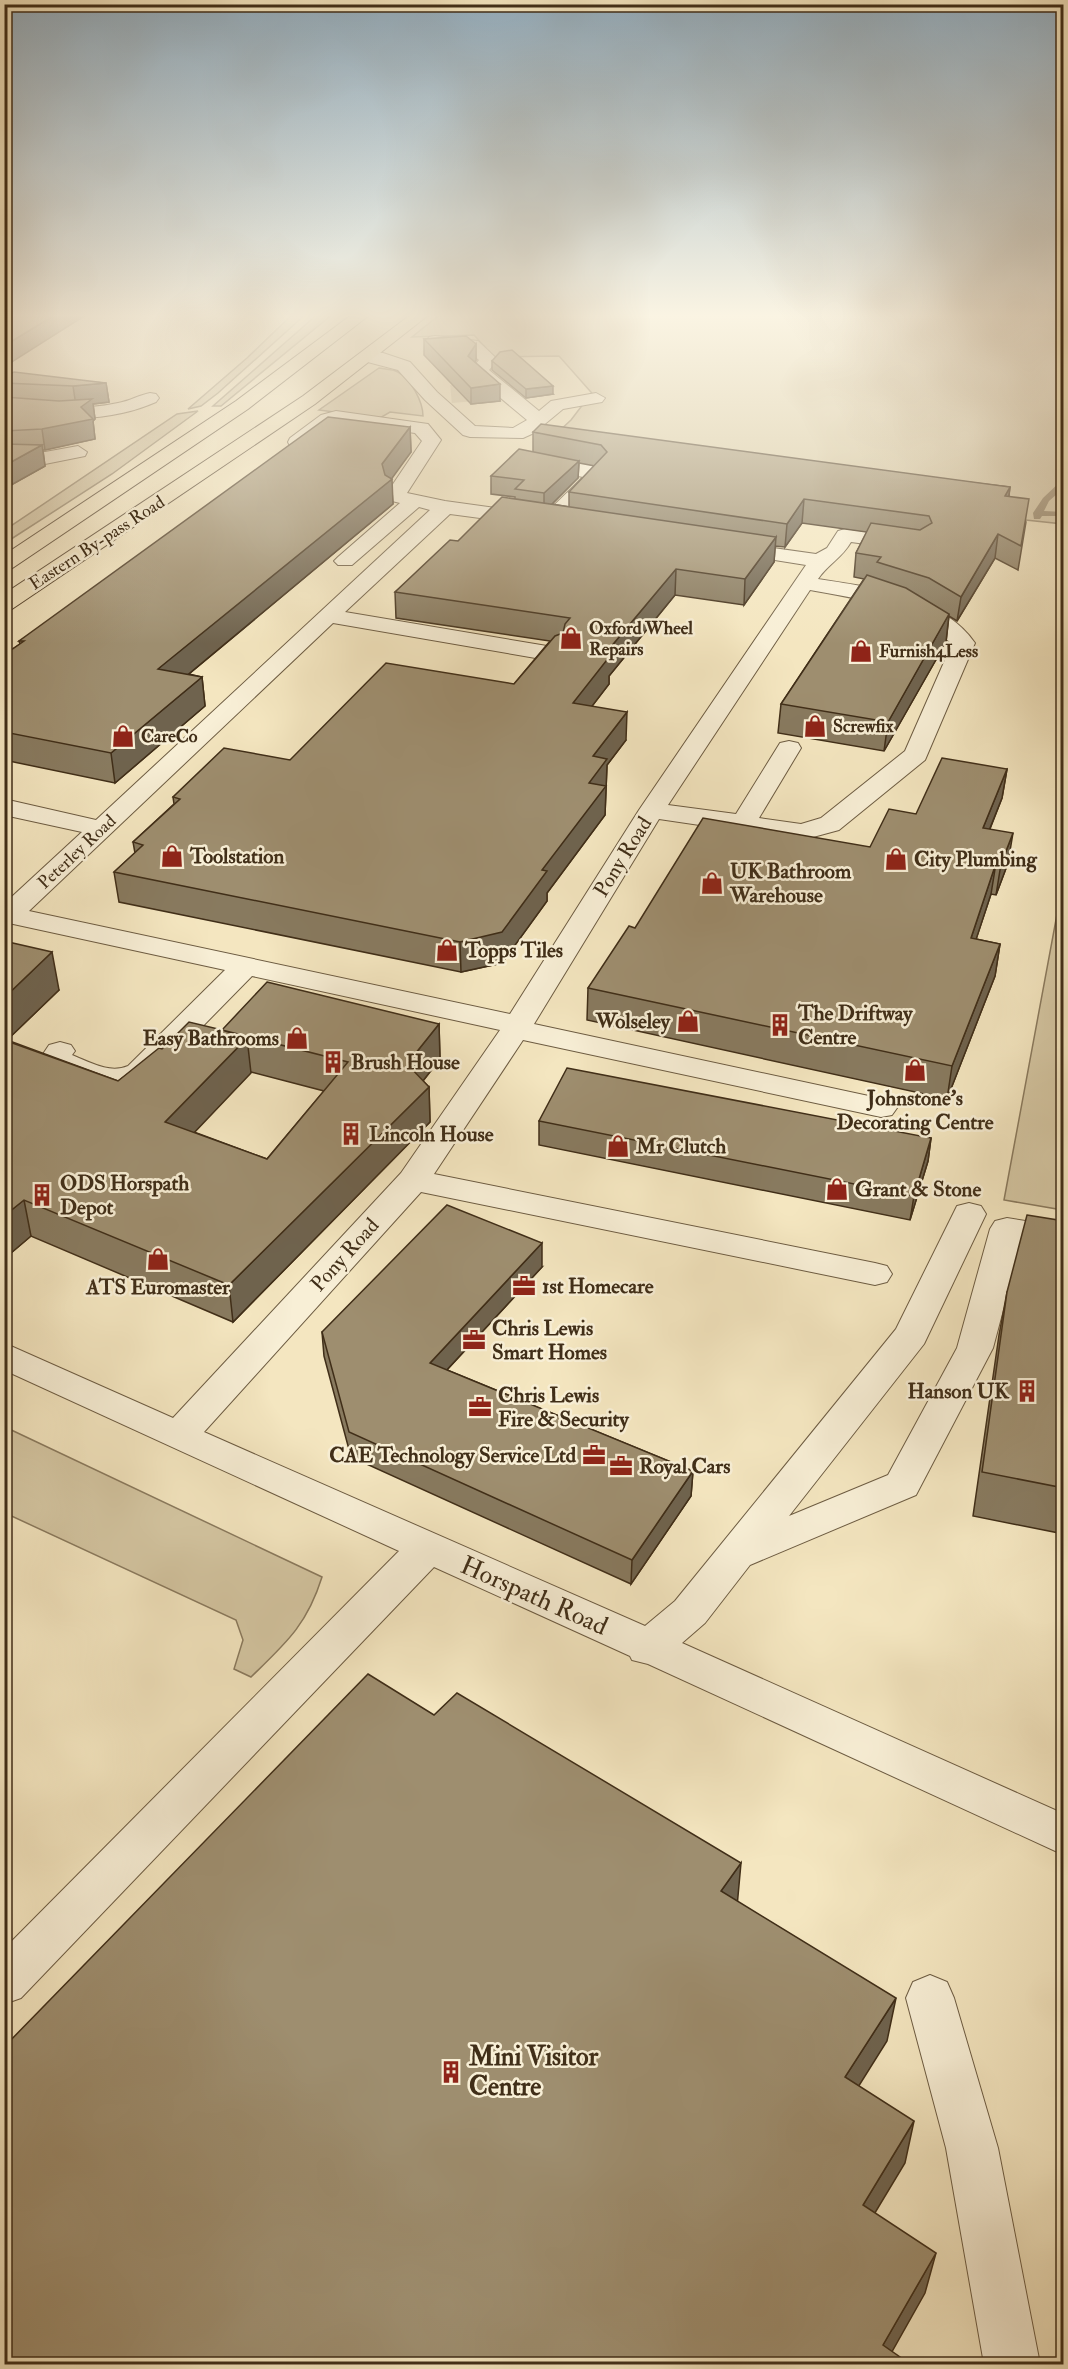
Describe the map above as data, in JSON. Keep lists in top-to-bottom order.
{
  "streets": {
    "highway": ["Eastern By-pass Road"],
    "street": ["Peterley Road", "Pony Road", "Horspath Road"]
  },
  "crossings": [
    ["Peterley Road", "Pony Road"],
    ["Pony Road", "Horspath Road"]
  ],
  "places": {
    "shop": [
      "Oxford Wheel Repairs",
      "Furnish4Less",
      "Screwfix",
      "CareCo",
      "Toolstation",
      "City Plumbing",
      "UK Bathroom Warehouse",
      "Topps Tiles",
      "Wolseley",
      "Easy Bathrooms",
      "Johnstone's Decorating Centre",
      "Mr Clutch",
      "Grant & Stone",
      "ATS Euromaster"
    ],
    "building": [
      "The Driftway Centre",
      "Brush House",
      "Lincoln House",
      "ODS Horspath Depot",
      "Hanson UK",
      "Mini Visitor Centre"
    ],
    "office": [
      "1st Homecare",
      "Chris Lewis Smart Homes",
      "Chris Lewis Fire & Security",
      "CAE Technology Service Ltd",
      "Royal Cars"
    ]
  }
}
